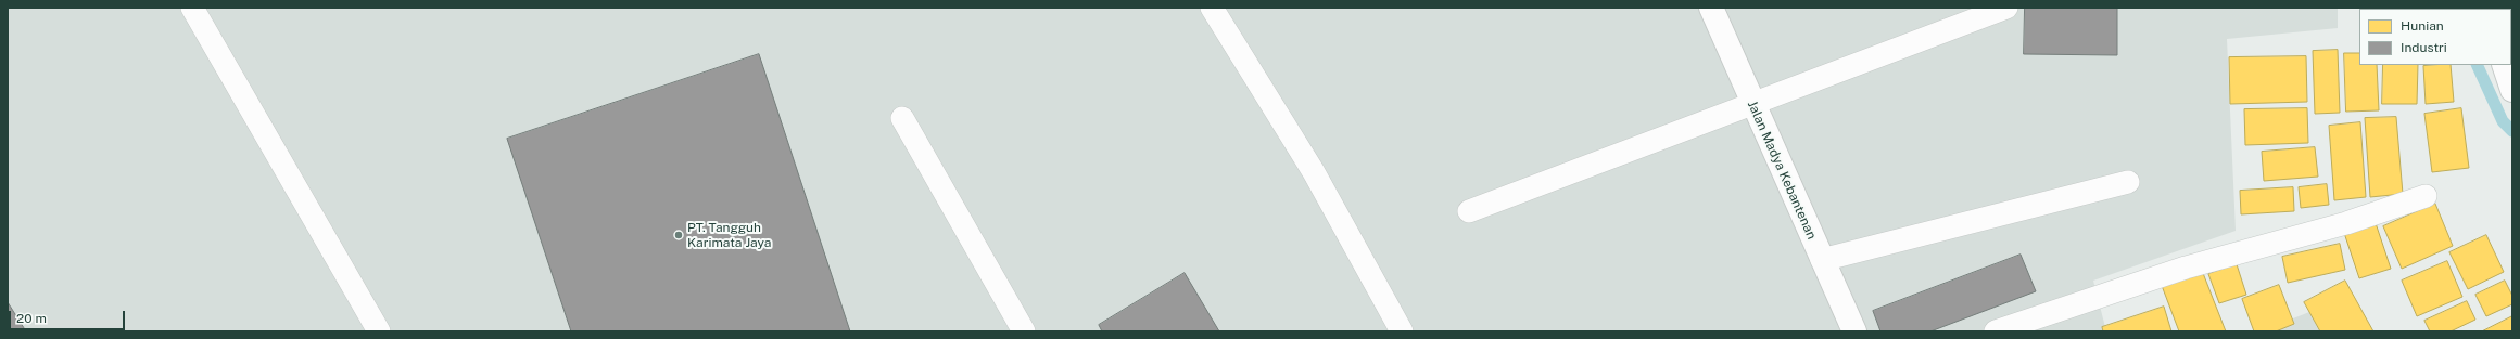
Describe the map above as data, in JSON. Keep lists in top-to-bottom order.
{
  "streets": {
    "street": ["Jalan Madya Kebantenan"]
  },
  "places": ["PT. Tangguh Karimata Jaya"],
  "legend": ["Hunian", "Industri"],
  "scale_bar": "20 m"
}
